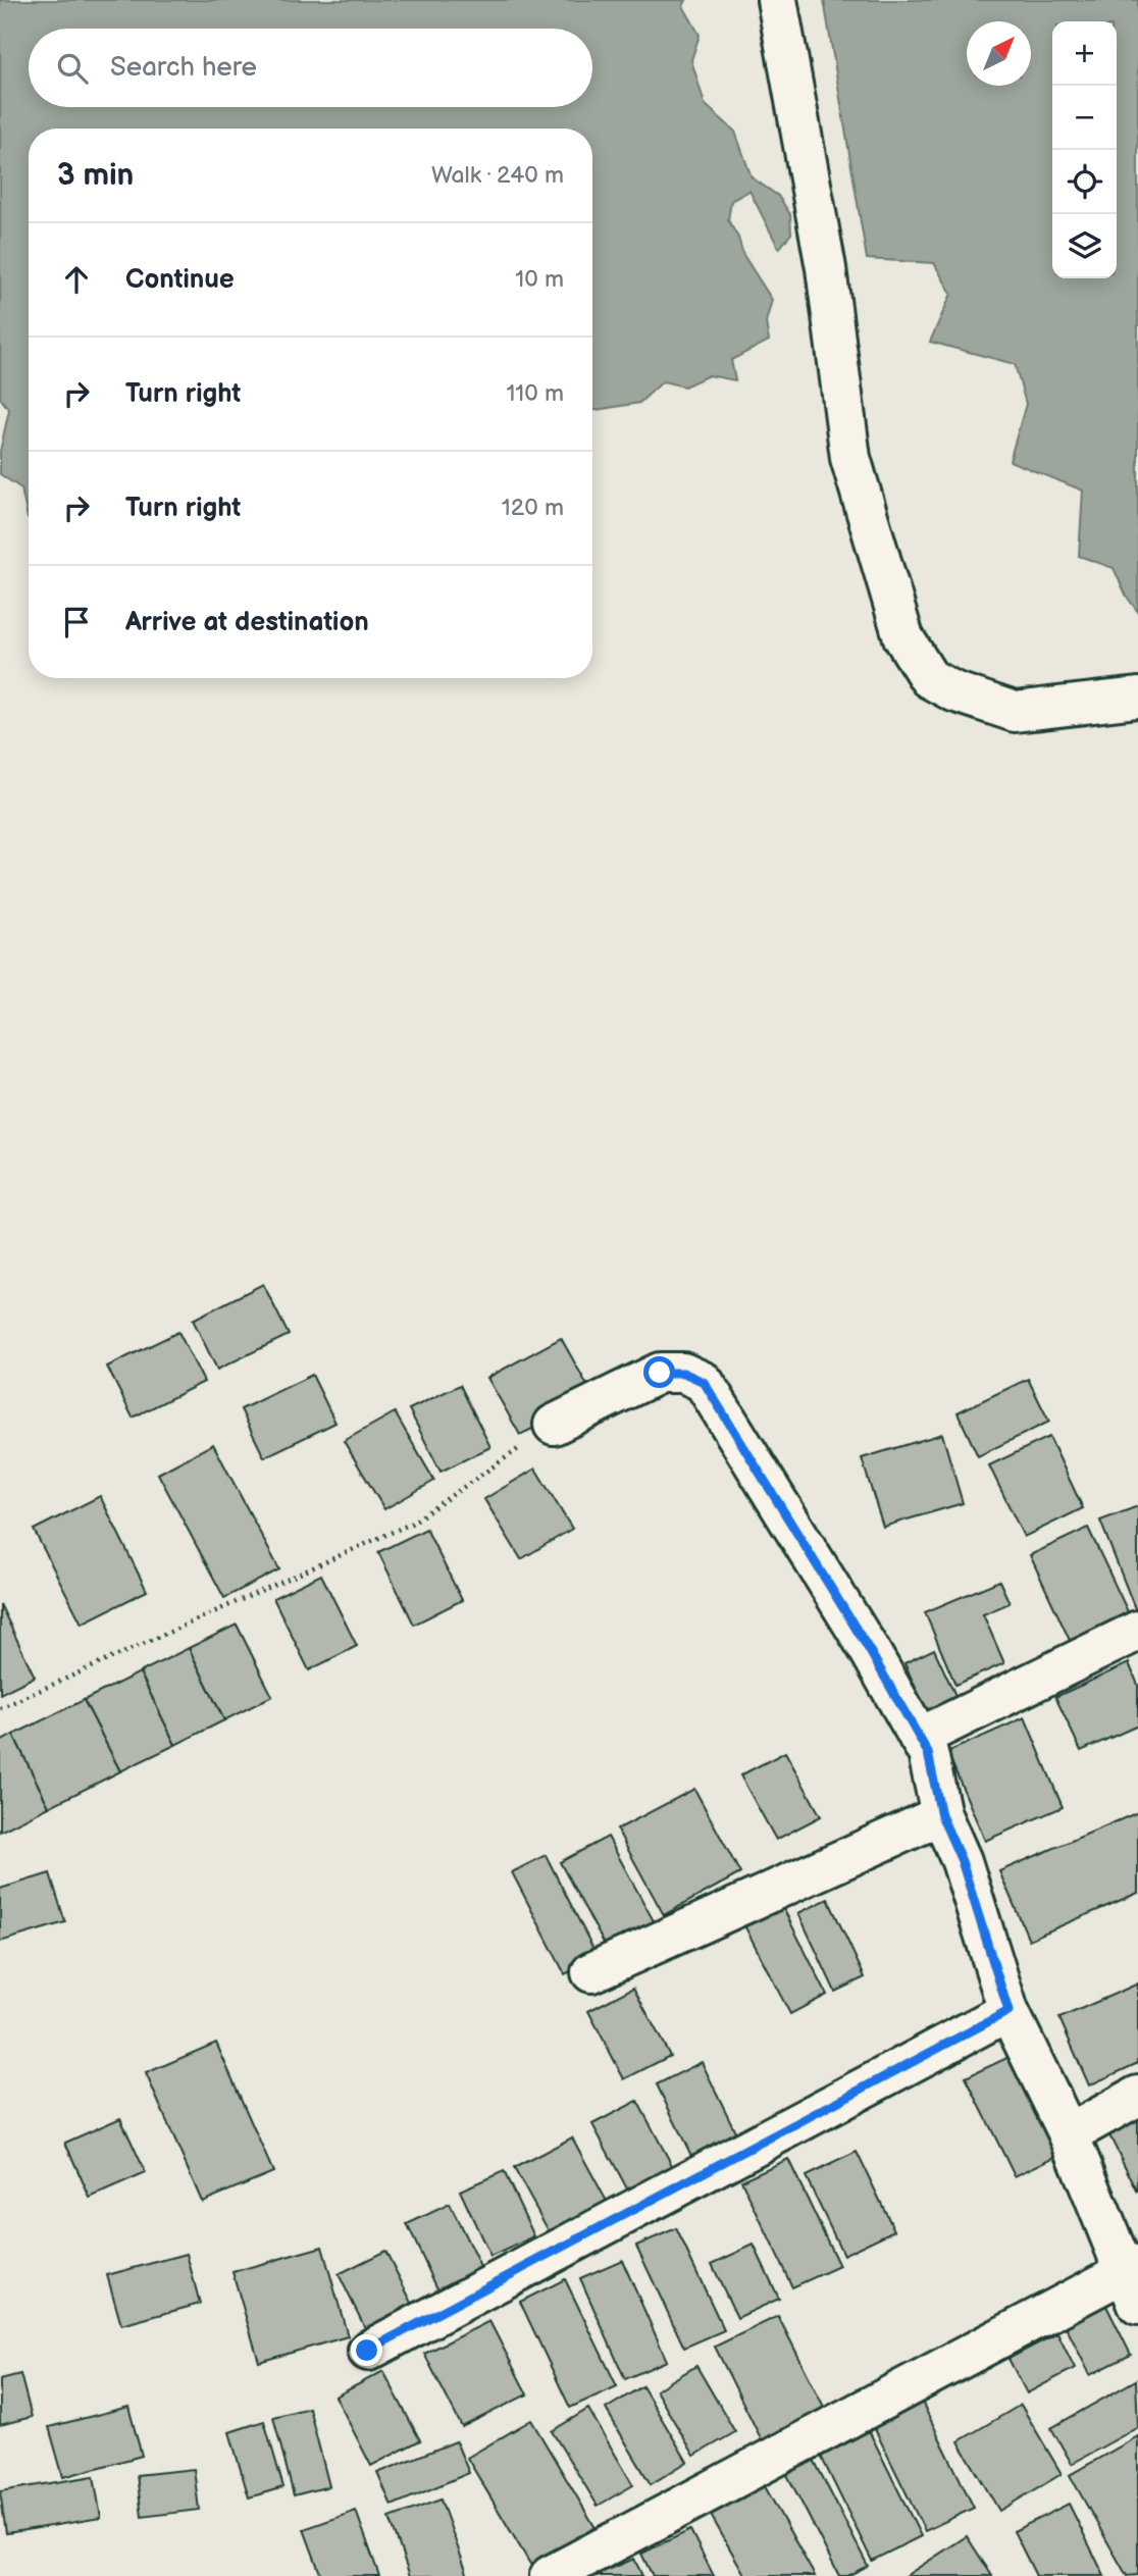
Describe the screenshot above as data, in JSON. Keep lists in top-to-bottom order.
{
  "north": "top right",
  "page": {
    "map_buttons": ["+", "−"],
    "search": "Search here",
    "heading": ["3 min", "Walk · 240 m"],
    "list": [
      ["Continue", "10 m"],
      ["Turn right", "110 m"],
      ["Turn right", "120 m"],
      "Arrive at destination"
    ]
  }
}
